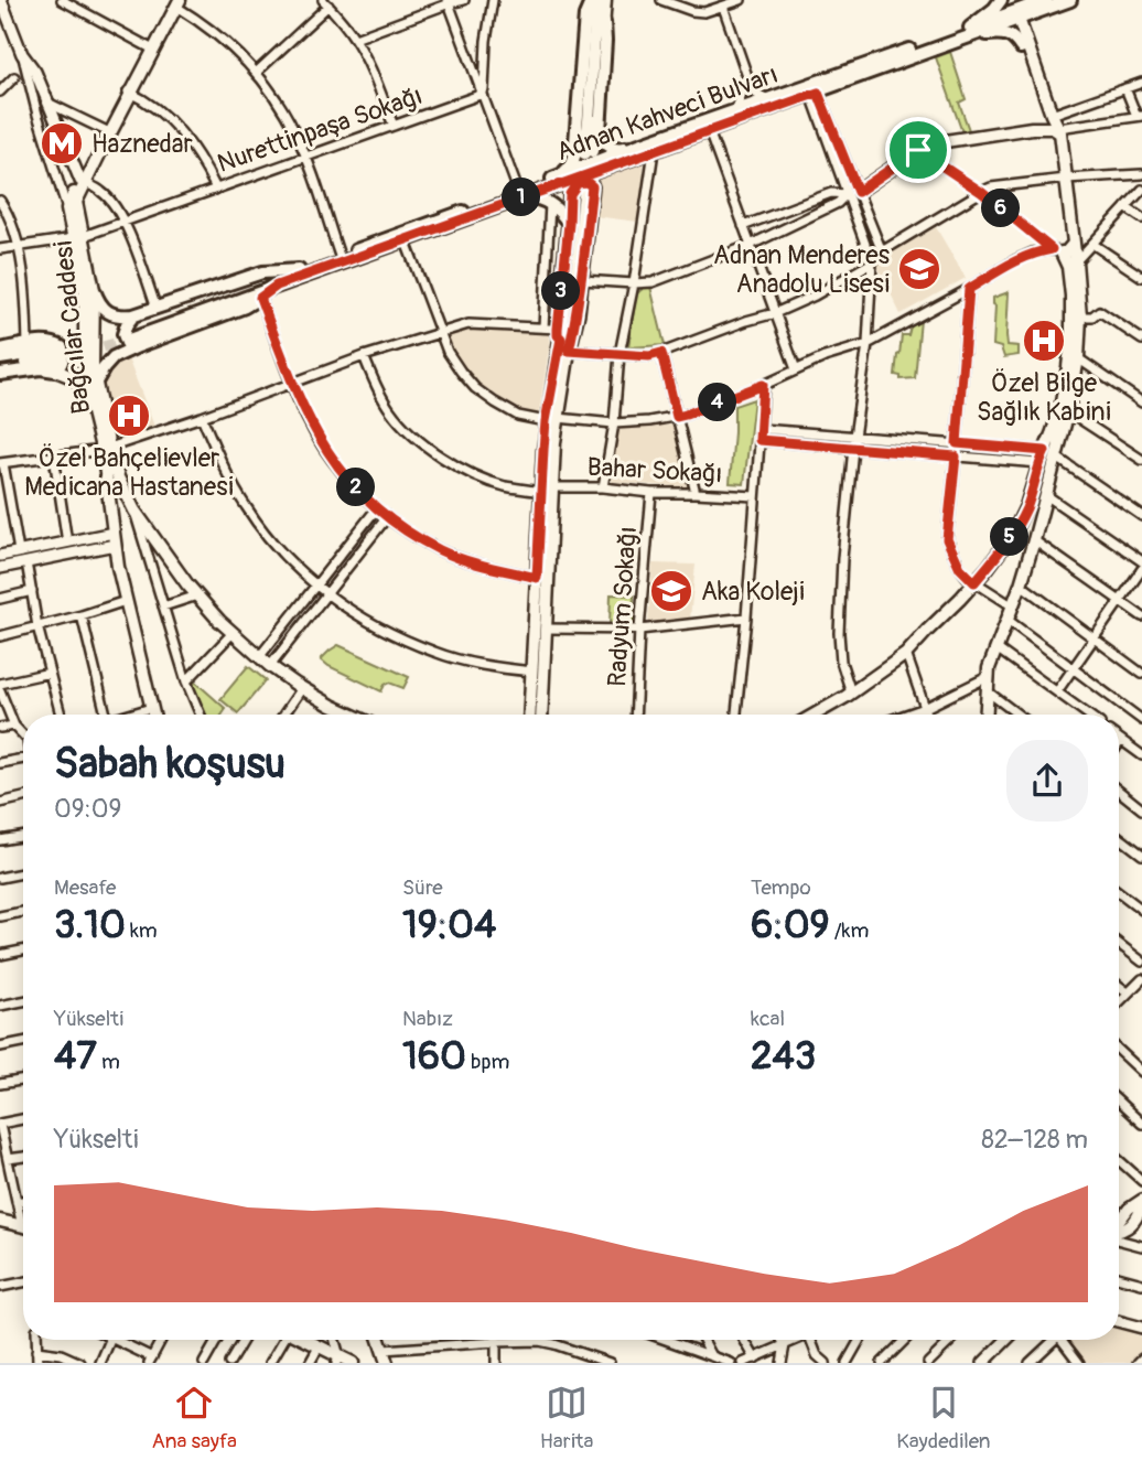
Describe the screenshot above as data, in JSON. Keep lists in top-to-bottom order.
{
  "streets": {
    "main road": ["Adnan Kahveci Bulvarı", "Bağcılar Caddesi"],
    "street": ["Nurettinpaşa Sokağı", "Bahar Sokağı", "Radyum Sokağı"]
  },
  "crossings": [
    ["Nurettinpaşa Sokağı", "Bağcılar Caddesi"],
    ["Bahar Sokağı", "Radyum Sokağı"]
  ],
  "places": {
    "metro station": ["Haznedar"],
    "school or university": ["Adnan Menderes Anadolu Lisesi", "Aka Koleji"],
    "hospital": ["Özel Bilge Sağlık Kabini", "Özel Bahçelievler Medicana Hastanesi"]
  },
  "page": {
    "pins": [
      "1",
      "6",
      "3",
      "4",
      "2",
      "5"
    ],
    "heading": ["Sabah koşusu", "09:09"],
    "stats": [
      ["Mesafe", "3.10 km"],
      ["Süre", "19:04"],
      ["Tempo", "6:09 /km"],
      ["Yükselti", "47 m"],
      ["Nabız", "160 bpm"],
      ["kcal", "243"]
    ],
    "chart": ["Yükselti", "82–128 m"],
    "tabs": ["Ana sayfa", "Harita", "Kaydedilen"]
  }
}
